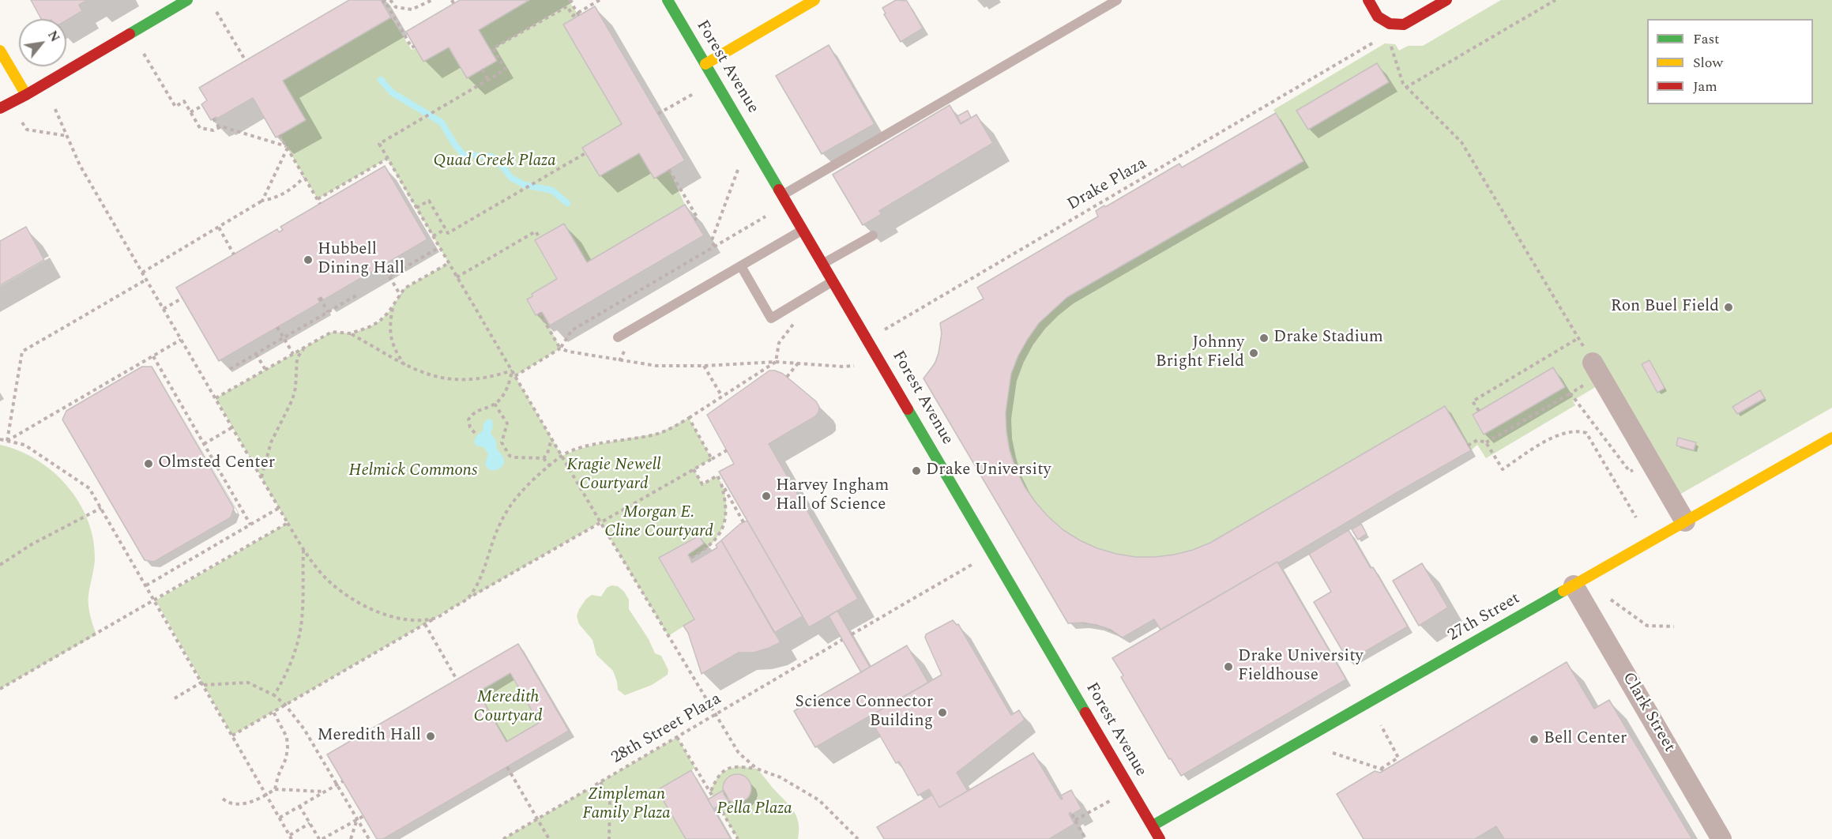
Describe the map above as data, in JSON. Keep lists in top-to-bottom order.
{
  "streets": {
    "main road": ["Forest Avenue", "27th Street"],
    "street": ["Clark Street"],
    "path": ["Drake Plaza", "28th Street Plaza"]
  },
  "crossings": [
    ["Forest Avenue", "Drake Plaza"],
    ["Forest Avenue", "27th Street"],
    ["27th Street", "Clark Street"]
  ],
  "parks": [
    "Quad Creek Plaza",
    "Kragie Newell Courtyard",
    "Helmick Commons",
    "Morgan E. Cline Courtyard",
    "Meredith Courtyard",
    "Zimpleman Family Plaza",
    "Pella Plaza"
  ],
  "places": [
    "Hubbell Dining Hall",
    "Ron Buel Field",
    "Drake Stadium",
    "Johnny Bright Field",
    "Olmsted Center",
    "Drake University",
    "Harvey Ingham Hall of Science",
    "Drake University Fieldhouse",
    "Science Connector Building",
    "Meredith Hall",
    "Bell Center"
  ],
  "legend": ["Fast", "Slow", "Jam"],
  "north": "top right"
}
